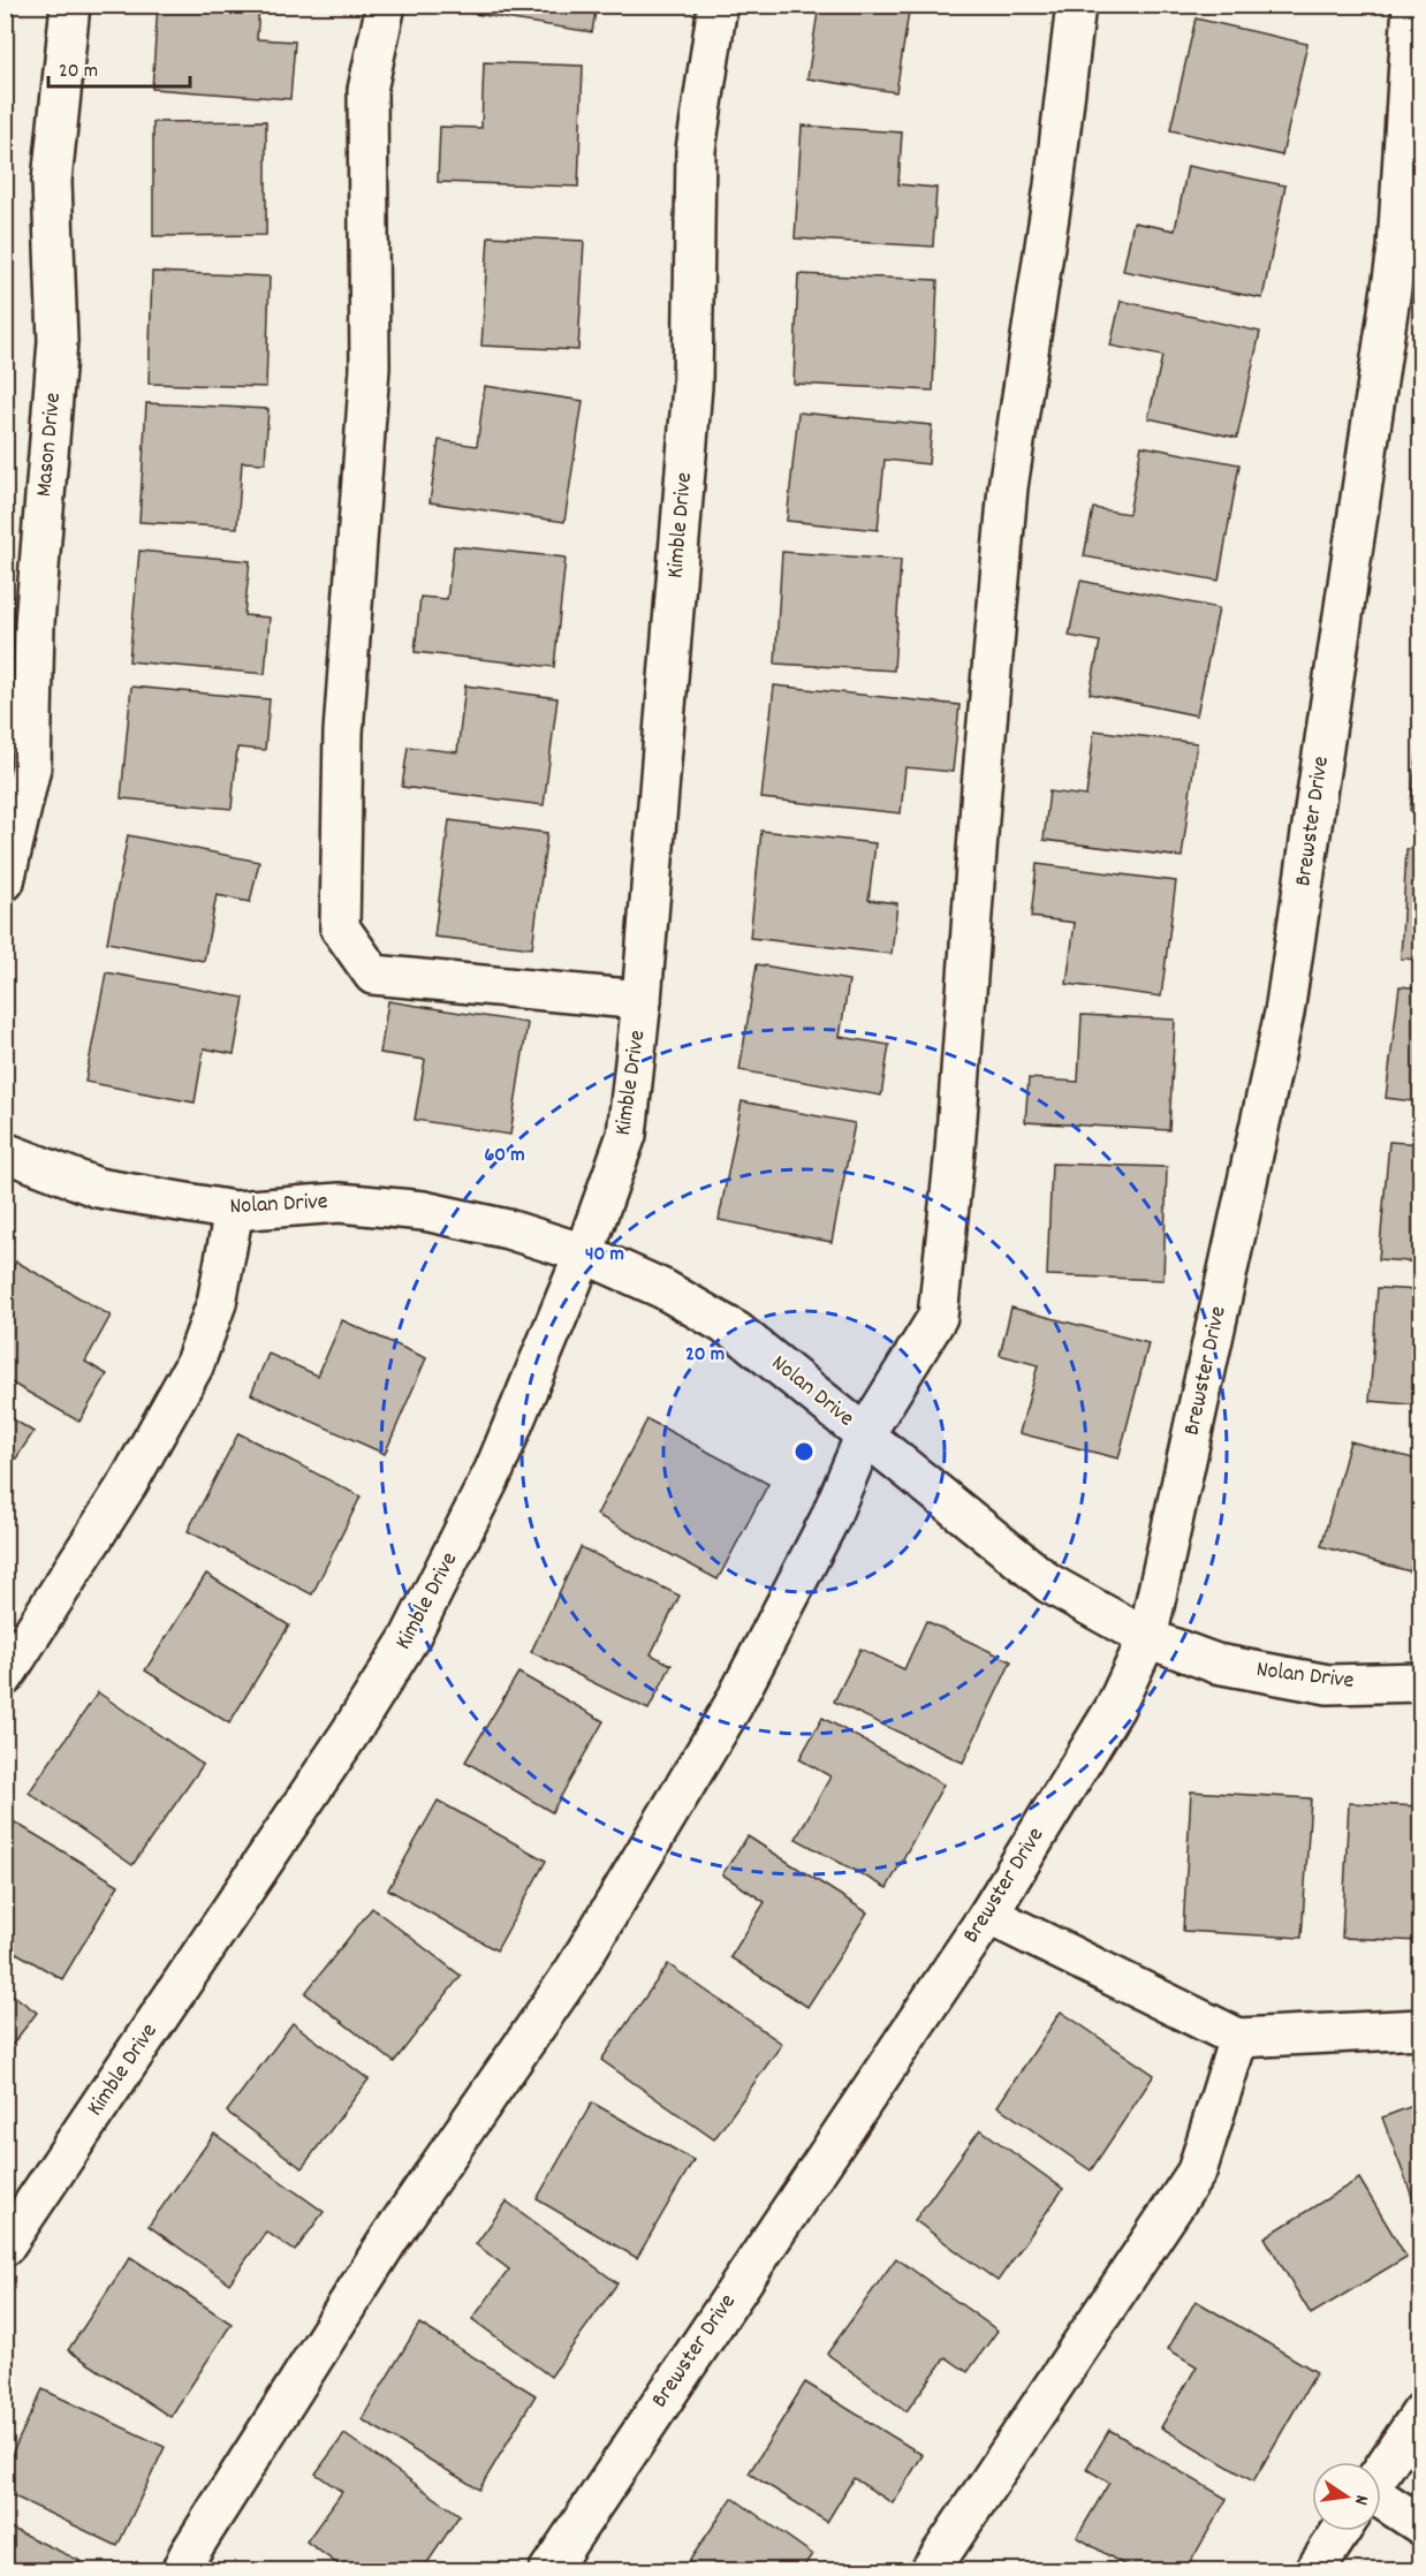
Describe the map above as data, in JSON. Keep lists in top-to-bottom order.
{
  "streets": {
    "street": [
      "Mason Drive",
      "Kimble Drive",
      "Brewster Drive",
      "Nolan Drive"
    ]
  },
  "crossings": [
    ["Kimble Drive", "Nolan Drive"],
    ["Brewster Drive", "Nolan Drive"]
  ],
  "scale_bar": "20 m",
  "north": "right",
  "rings": ["60 m", "40 m", "20 m"]
}
